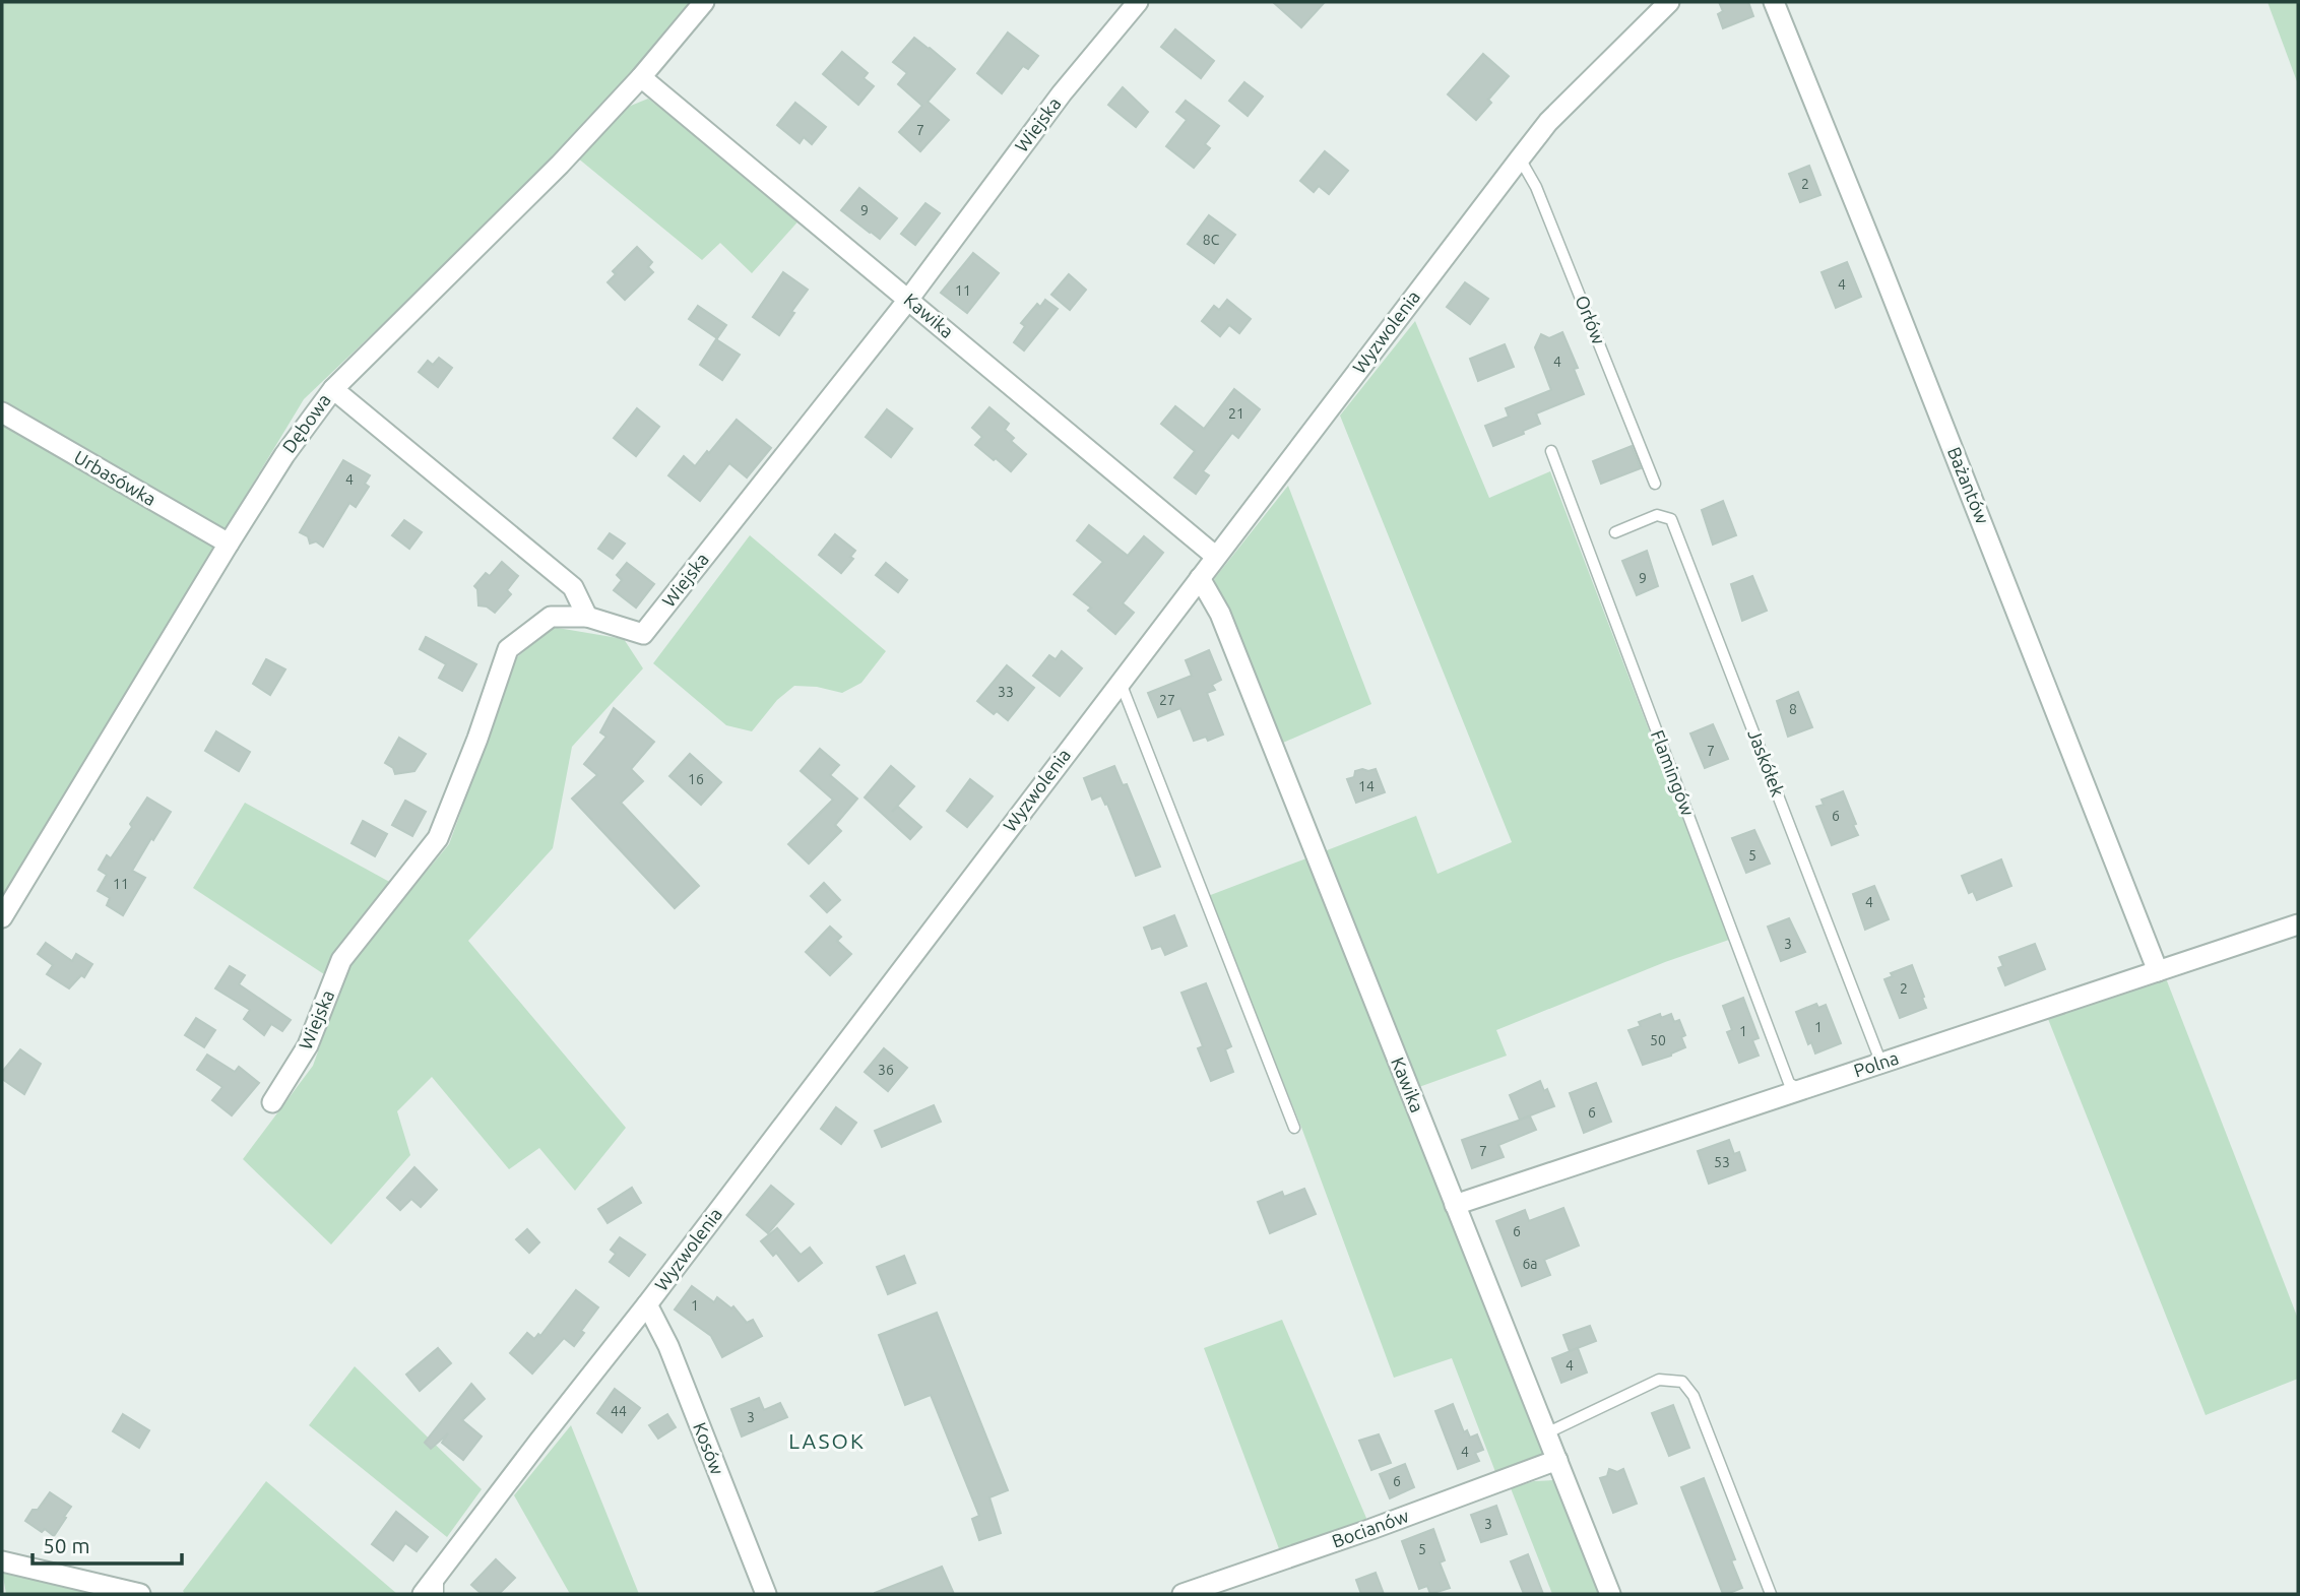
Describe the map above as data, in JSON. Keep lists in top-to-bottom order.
{
  "streets": {
    "street": [
      "Wiejska",
      "Kawika",
      "Wyzwolenia",
      "Dębowa",
      "Urbasówka",
      "Bażantów",
      "Polna",
      "Kosów",
      "Bocianów"
    ],
    "lane": ["Orłów", "Jaskółek", "Flamingów"]
  },
  "crossings": [
    ["Wiejska", "Kawika"],
    ["Kawika", "Wyzwolenia"],
    ["Kawika", "Dębowa"],
    ["Kawika", "Polna"],
    ["Kawika", "Bocianów"],
    ["Orłów", "Wyzwolenia"],
    ["Wyzwolenia", "Kosów"],
    ["Dębowa", "Urbasówka"],
    ["Bażantów", "Polna"],
    ["Jaskółek", "Polna"],
    ["Flamingów", "Polna"]
  ],
  "districts": ["LASOK"],
  "house_numbers": [
    "7",
    "2",
    "9",
    "8C",
    "4",
    "11",
    "4",
    "21",
    "4",
    "9",
    "33",
    "27",
    "8",
    "7",
    "16",
    "14",
    "6",
    "5",
    "11",
    "4",
    "3",
    "2",
    "1",
    "1",
    "50",
    "36",
    "6",
    "7",
    "53",
    "6",
    "6a",
    "1",
    "4",
    "44",
    "3",
    "4",
    "6",
    "3",
    "5"
  ],
  "scale_bar": "50 m"
}
